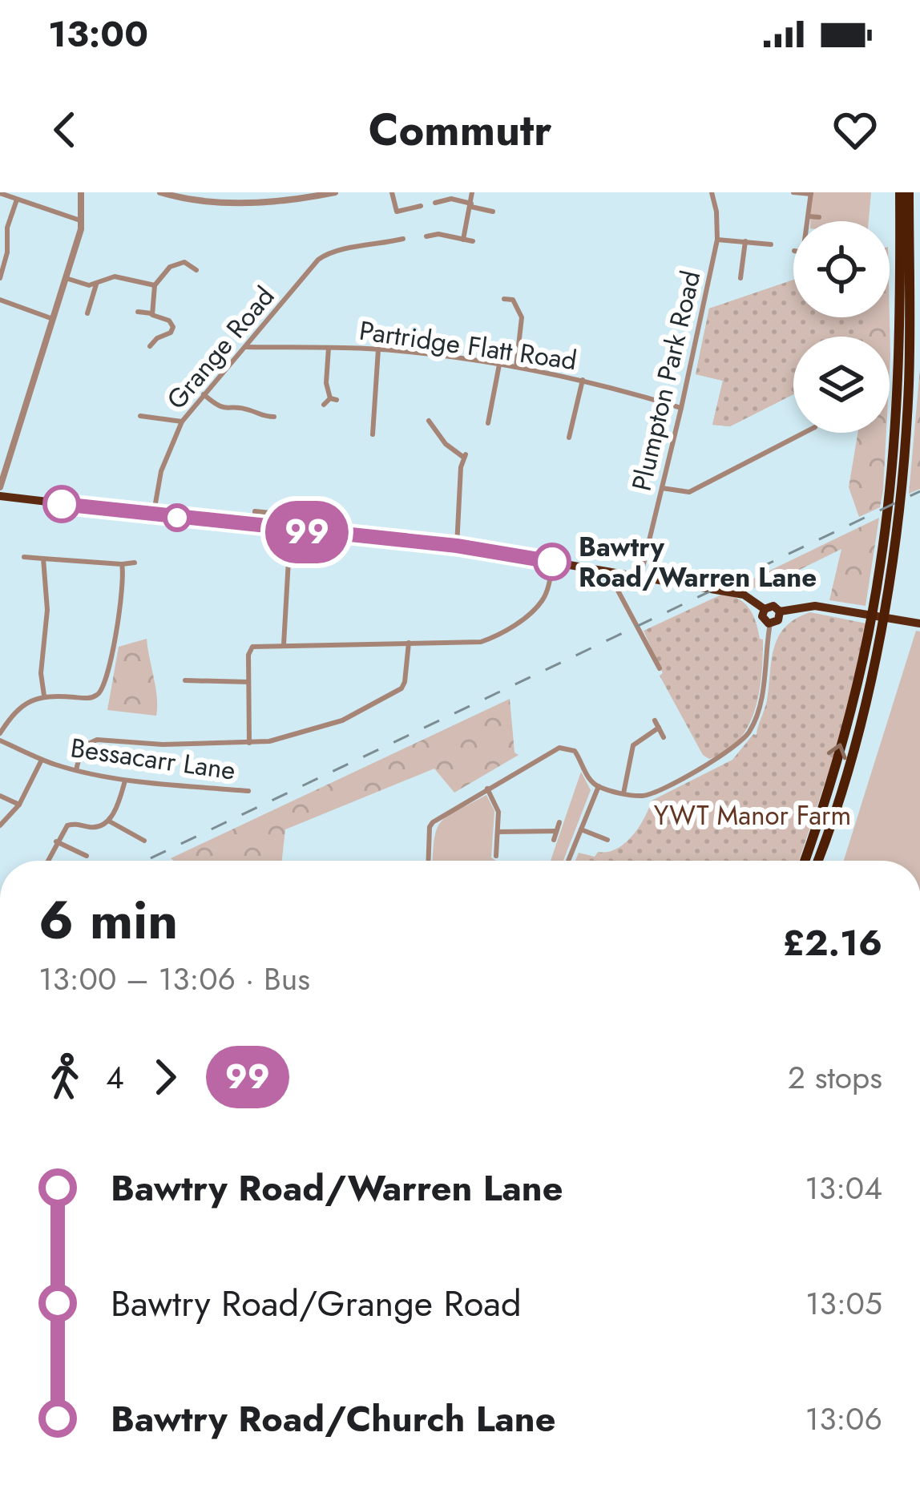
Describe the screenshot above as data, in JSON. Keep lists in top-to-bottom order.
{
  "streets": {
    "street": [
      "Partridge Flatt Road",
      "Grange Road",
      "Plumpton Park Road",
      "Bessacarr Lane"
    ]
  },
  "crossings": [
    ["Partridge Flatt Road", "Grange Road"],
    ["Partridge Flatt Road", "Plumpton Park Road"]
  ],
  "parks": ["YWT Manor Farm"],
  "places": ["Bawtry Road/Warren Lane"],
  "lines": ["bus line 99"],
  "page": {
    "status": "13:00",
    "header": "Commutr",
    "on_map": "99",
    "heading": ["6 min", "13:00 – 13:06 · Bus", "£2.16"],
    "legs": ["4", "99", "2 stops"],
    "list": [
      {
        "name": "Bawtry Road/Warren Lane",
        "value": "13:04"
      },
      {
        "name": "Bawtry Road/Grange Road",
        "value": "13:05"
      },
      {
        "name": "Bawtry Road/Church Lane",
        "value": "13:06"
      }
    ]
  }
}
